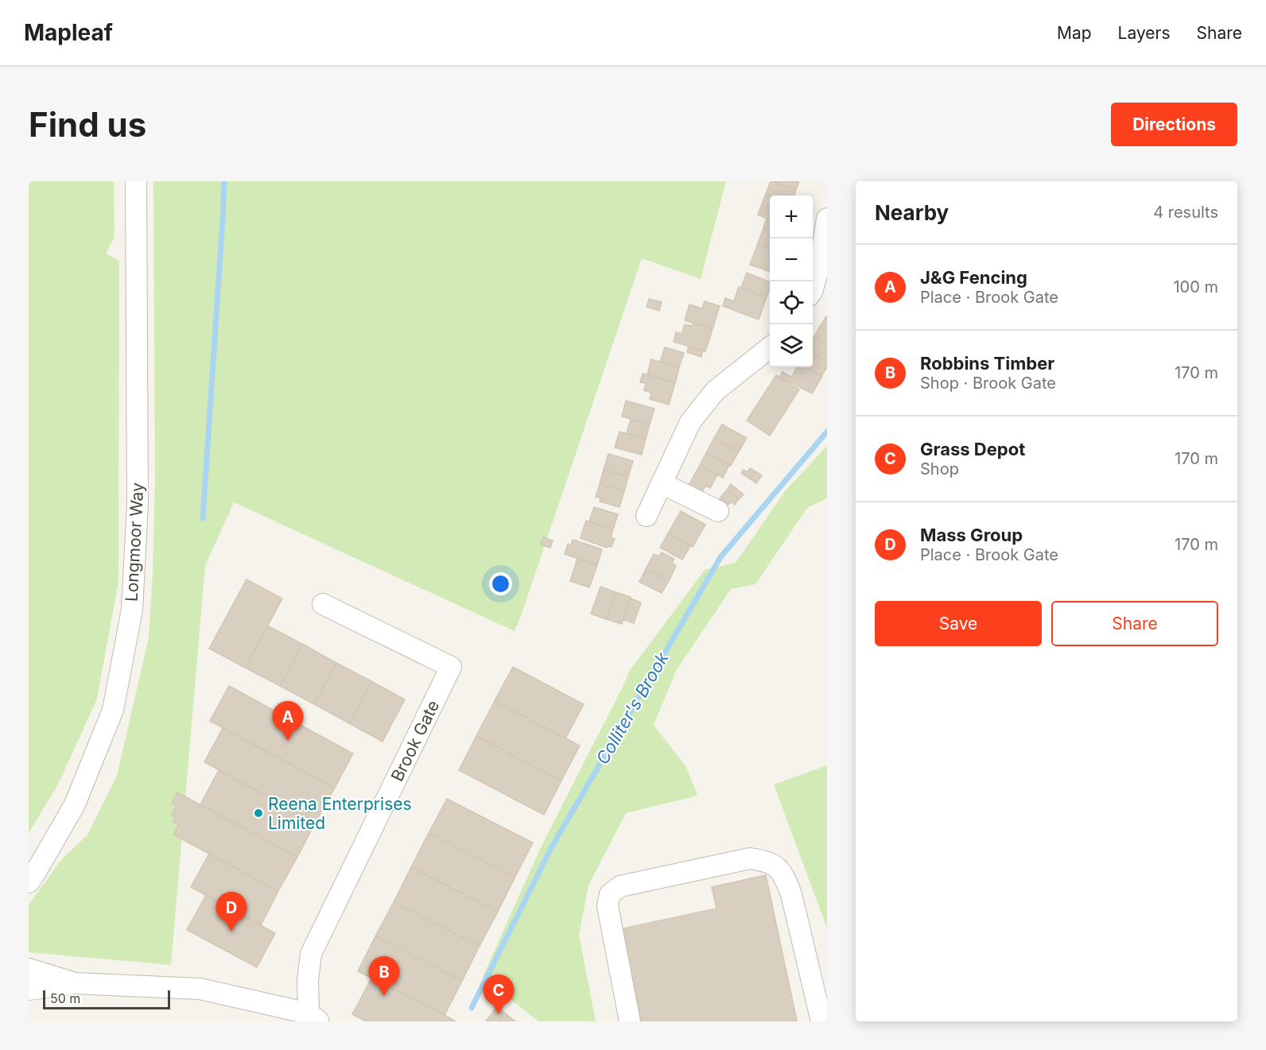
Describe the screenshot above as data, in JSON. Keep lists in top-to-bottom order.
{
  "streets": {
    "street": ["Longmoor Way", "Brook Gate"]
  },
  "water": ["Colliter's Brook"],
  "places": ["Reena Enterprises Limited"],
  "scale_bar": "50 m",
  "page": {
    "header": "Mapleaf",
    "nav": ["Map", "Layers", "Share"],
    "buttons": [
      "Directions",
      ["Save", "Share"]
    ],
    "title": "Find us",
    "heading": ["Nearby", "4 results"],
    "map_buttons": ["+", "−"],
    "list": [
      {
        "mark": "A",
        "name": "J&G Fencing",
        "note": "Place · Brook Gate",
        "value": "100 m"
      },
      {
        "mark": "B",
        "name": "Robbins Timber",
        "note": "Shop · Brook Gate",
        "value": "170 m"
      },
      {
        "mark": "C",
        "name": "Grass Depot",
        "note": "Shop",
        "value": "170 m"
      },
      {
        "mark": "D",
        "name": "Mass Group",
        "note": "Place · Brook Gate",
        "value": "170 m"
      }
    ],
    "pins": [
      "A",
      "D",
      "B",
      "C"
    ],
    "scale": "50 m"
  }
}
